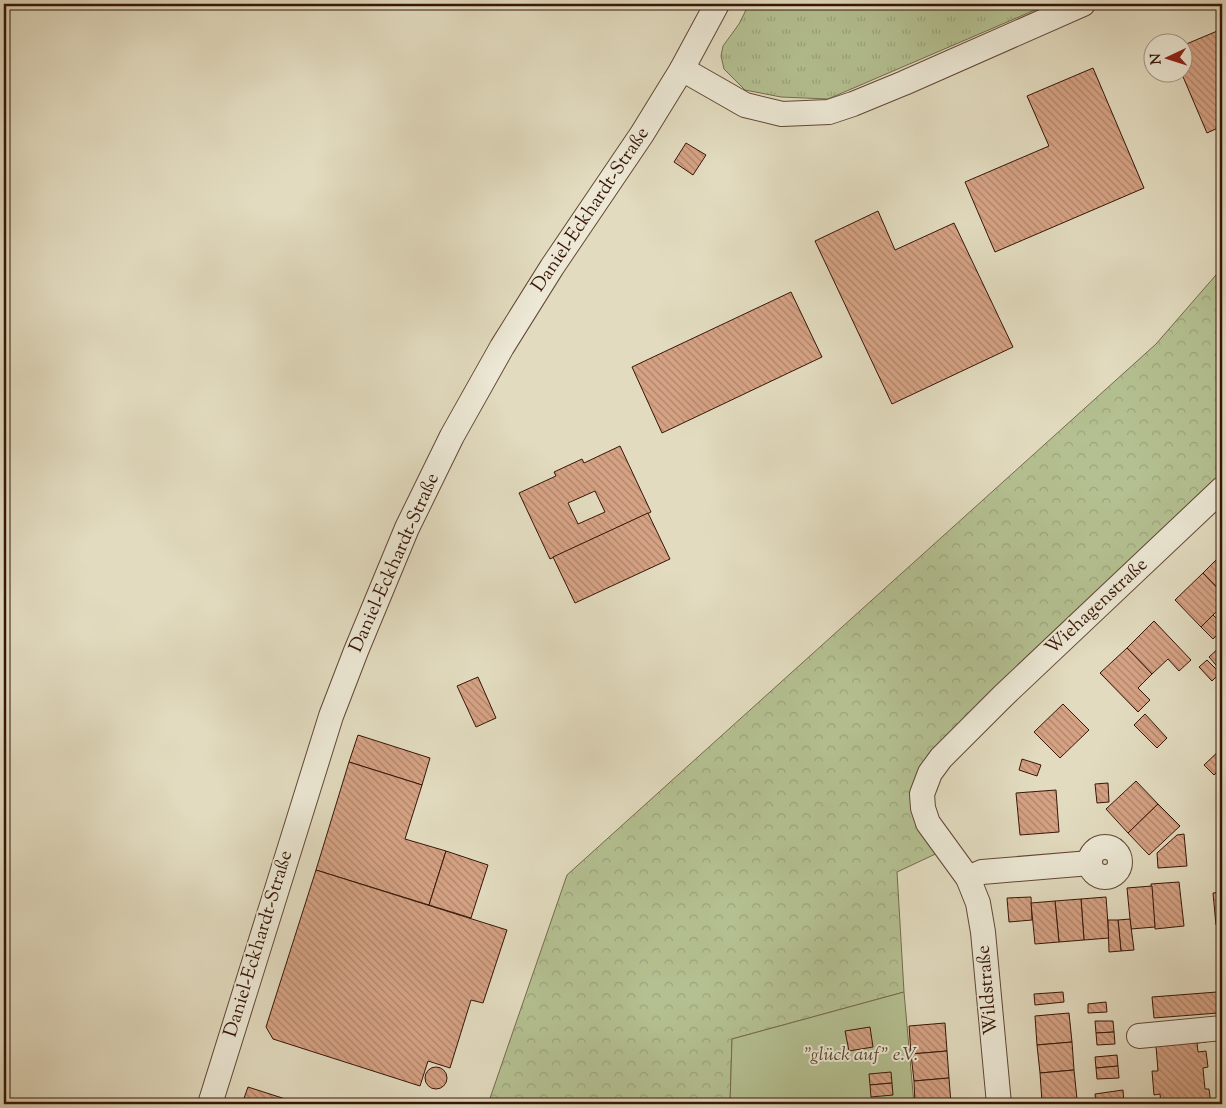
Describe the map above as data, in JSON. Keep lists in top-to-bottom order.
{
  "streets": {
    "street": ["Daniel-Eckhardt-Straße", "Wiehagenstraße", "Wildstraße"]
  },
  "crossings": [
    ["Wiehagenstraße", "Wildstraße"]
  ],
  "parks": ["\"glück auf\" e.V."],
  "north": "left"
}
